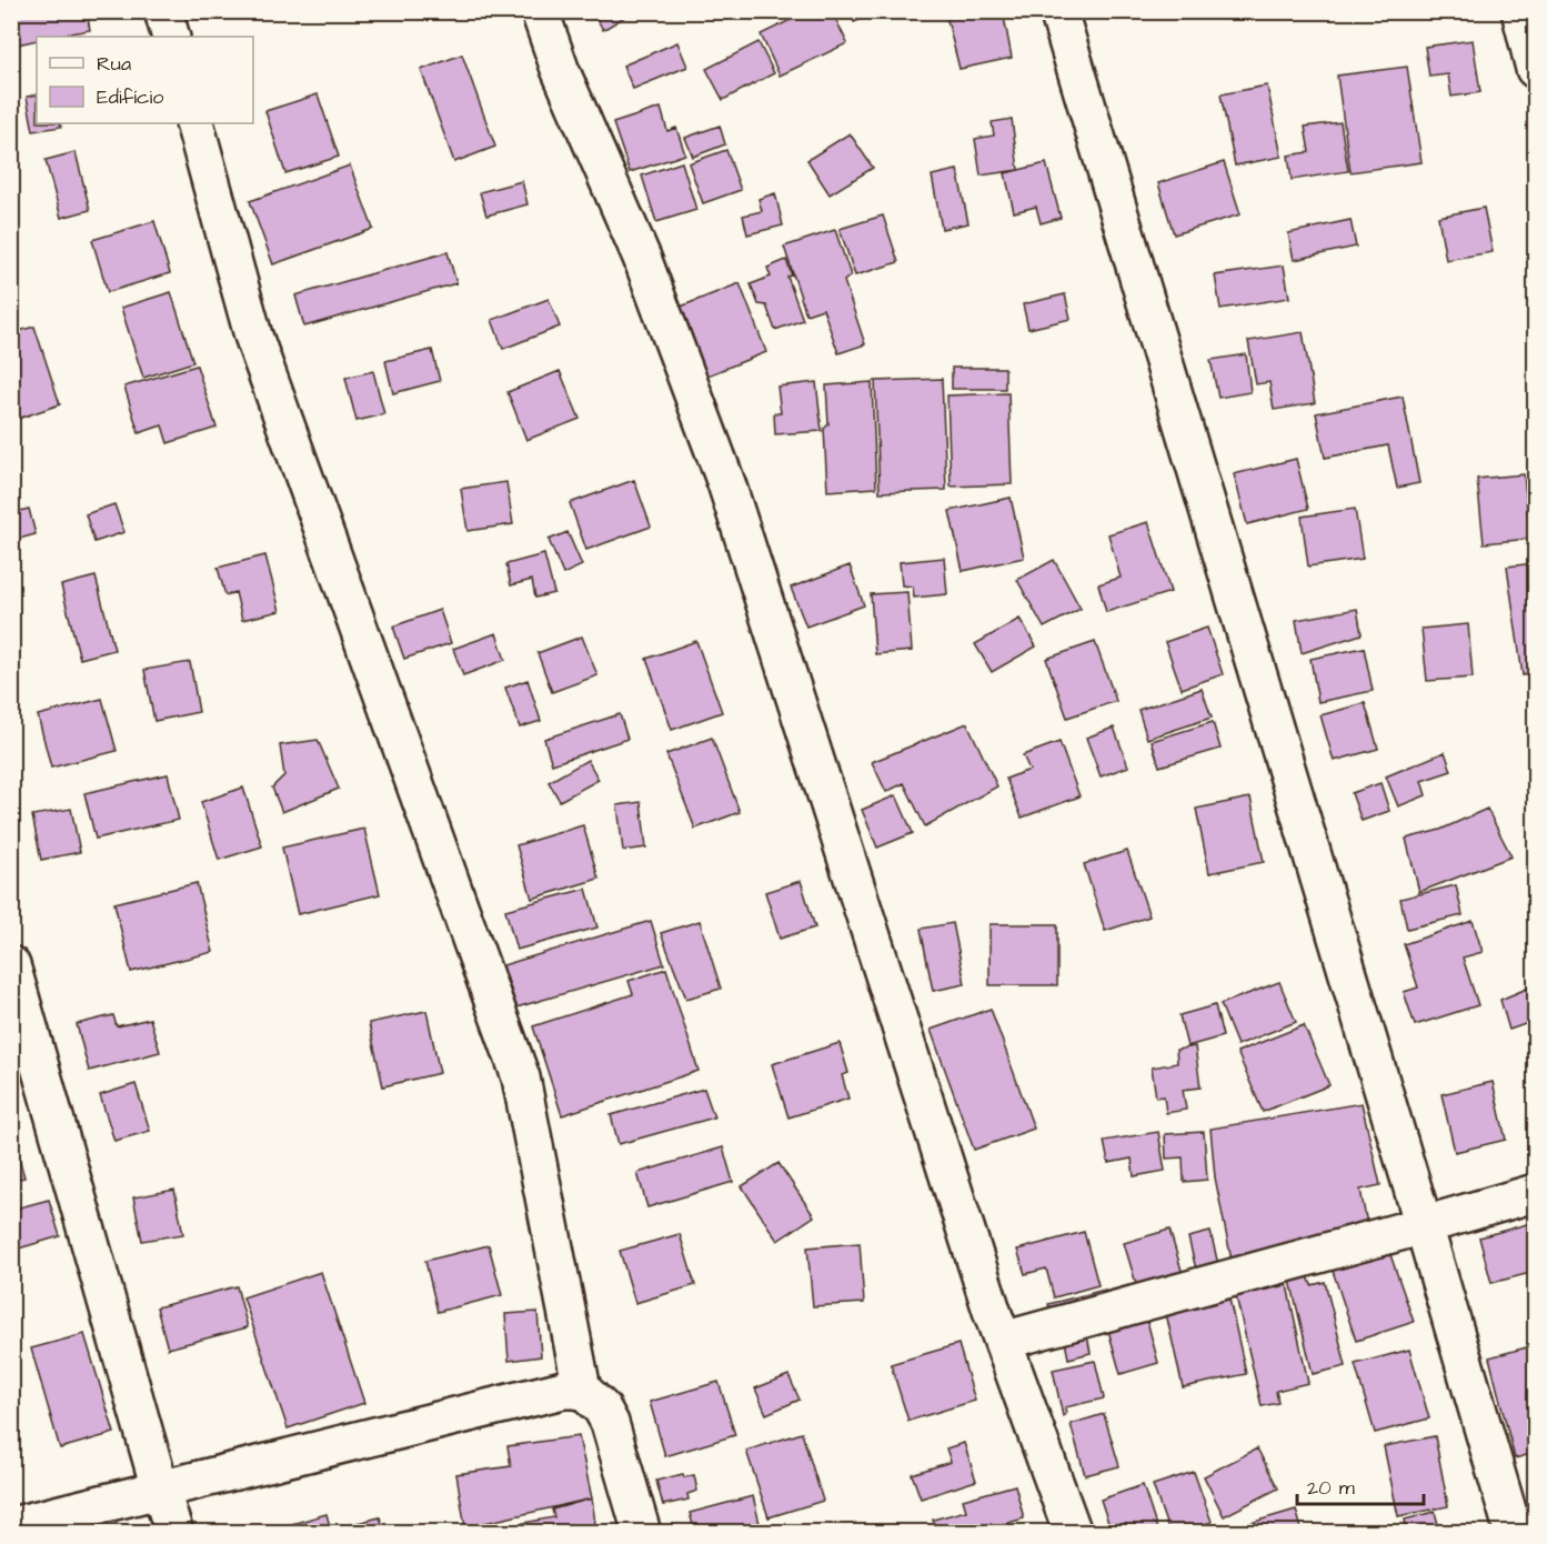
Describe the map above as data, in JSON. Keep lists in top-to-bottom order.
{
  "legend": ["Rua", "Edifício"],
  "scale_bar": "20 m"
}
